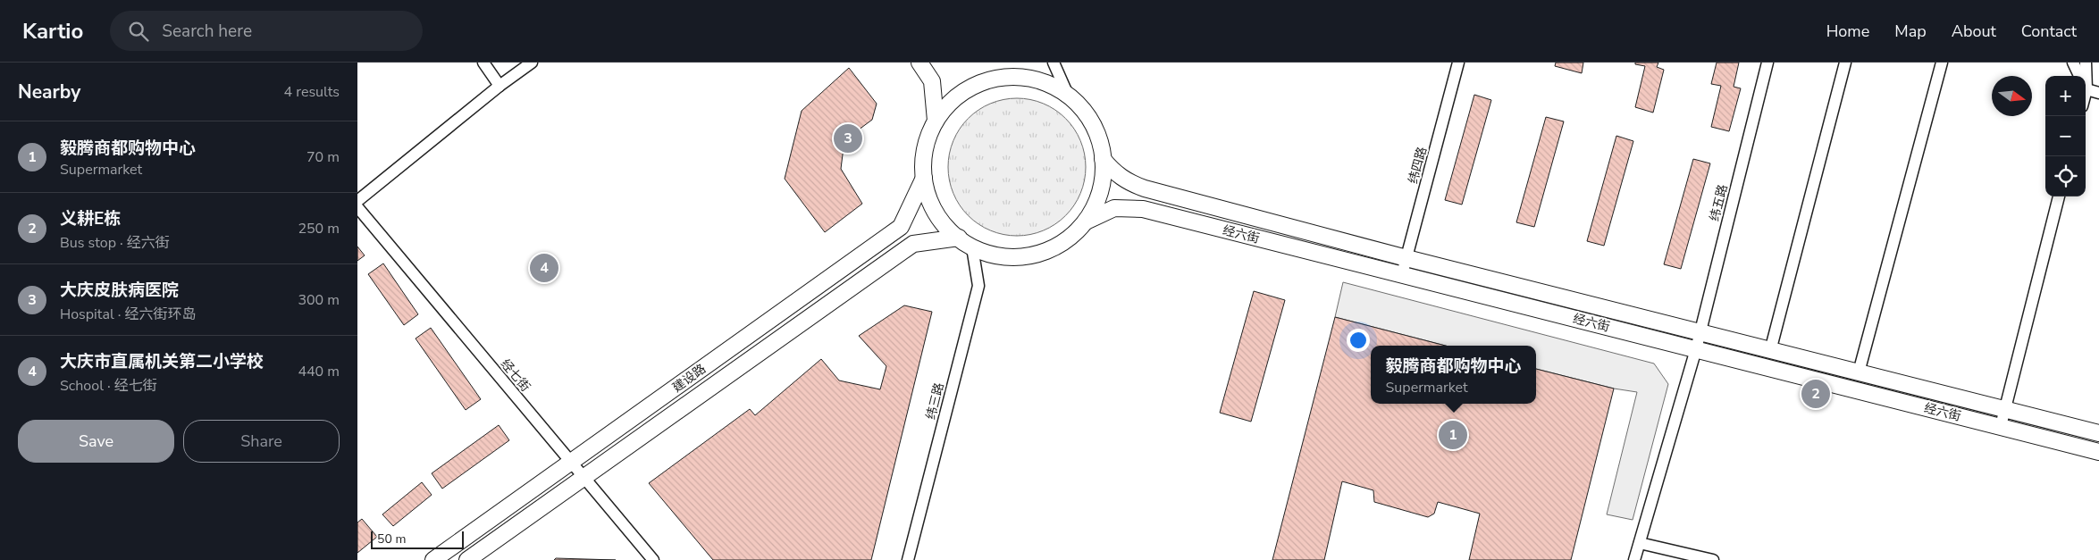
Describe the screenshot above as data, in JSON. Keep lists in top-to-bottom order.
{
  "streets": {
    "main road": ["经六街", "建设路"],
    "street": [
      "纬四路",
      "纬五路",
      "经七街",
      "纬三路"
    ]
  },
  "crossings": [
    ["纬四路", "经六街"],
    ["纬五路", "经六街"],
    ["经七街", "建设路"]
  ],
  "scale_bar": "50 m",
  "north": "right",
  "page": {
    "header": "Kartio",
    "search": "Search here",
    "nav": [
      "Home",
      "Map",
      "About",
      "Contact"
    ],
    "heading": ["Nearby", "4 results"],
    "map_buttons": ["+", "−"],
    "list": [
      {
        "mark": "1",
        "name": "毅腾商都购物中心",
        "note": "Supermarket",
        "value": "70 m"
      },
      {
        "mark": "2",
        "name": "义耕E栋",
        "note": "Bus stop · 经六街",
        "value": "250 m"
      },
      {
        "mark": "3",
        "name": "大庆皮肤病医院",
        "note": "Hospital · 经六街环岛",
        "value": "300 m"
      },
      {
        "mark": "4",
        "name": "大庆市直属机关第二小学校",
        "note": "School · 经七街",
        "value": "440 m"
      }
    ],
    "pins": [
      "3",
      "4",
      "2",
      "1"
    ],
    "popup": ["毅腾商都购物中心", "Supermarket"],
    "buttons": ["Save", "Share"],
    "scale": "50 m"
  }
}
